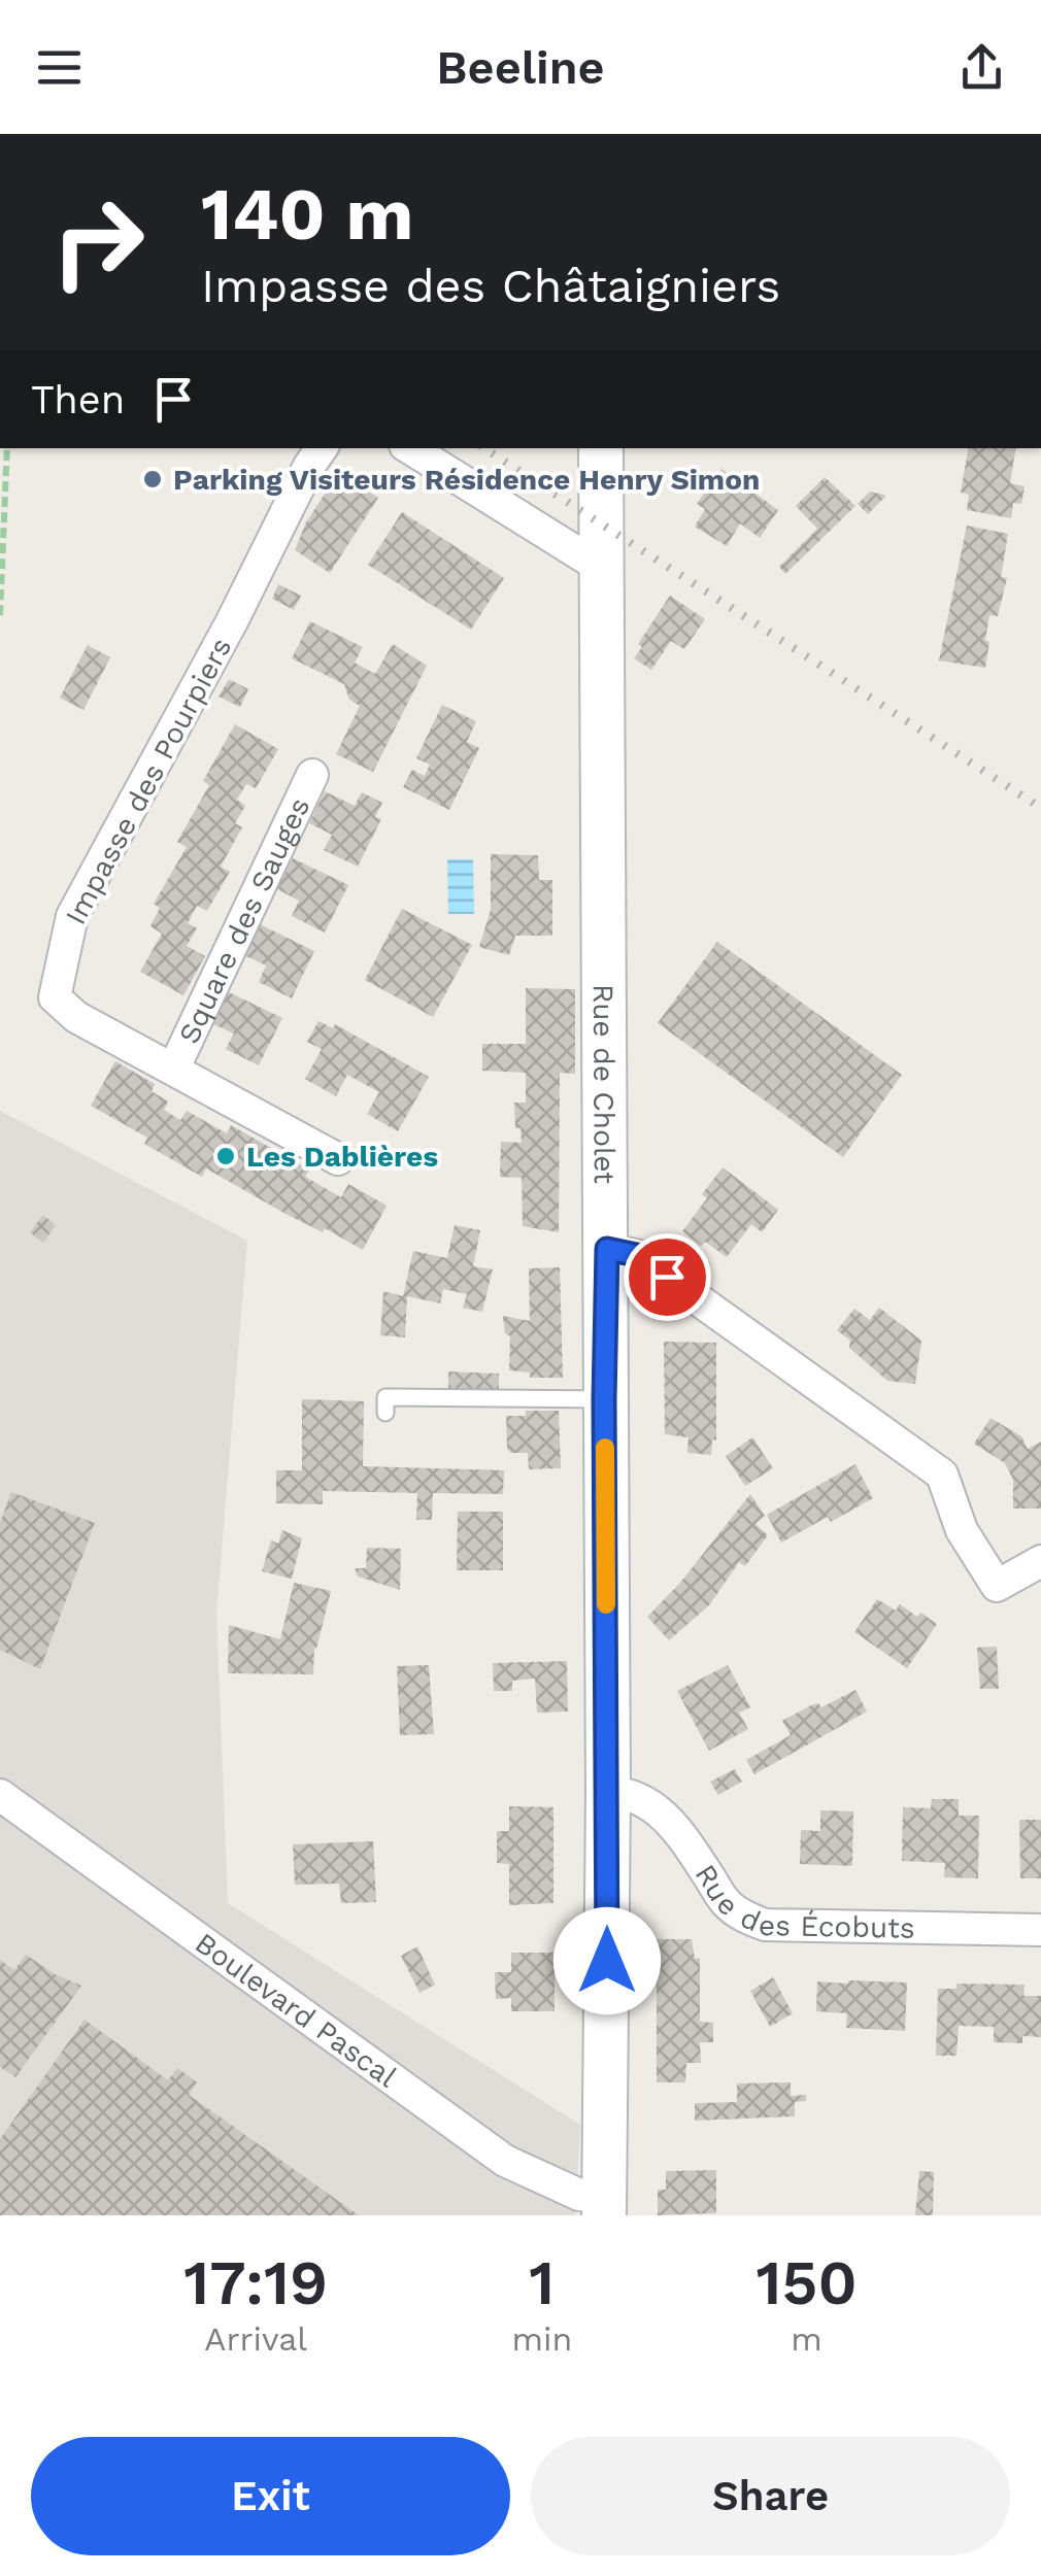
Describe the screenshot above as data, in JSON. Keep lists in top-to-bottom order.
{
  "streets": {
    "main road": ["Rue de Cholet"],
    "street": [
      "Impasse des Pourpiers",
      "Square des Sauges",
      "Rue des Écobuts",
      "Boulevard Pascal"
    ]
  },
  "crossings": [
    ["Impasse des Pourpiers", "Square des Sauges"],
    ["Rue de Cholet", "Rue des Écobuts"],
    ["Rue de Cholet", "Boulevard Pascal"]
  ],
  "places": ["Parking Visiteurs Résidence Henry Simon", "Les Dablières"],
  "page": {
    "header": "Beeline",
    "turn": ["140 m", "Impasse des Châtaigniers"],
    "then": "Then",
    "eta": [
      "17:19",
      "Arrival",
      "1",
      "min",
      "150",
      "m"
    ],
    "buttons": ["Exit", "Share"]
  }
}
